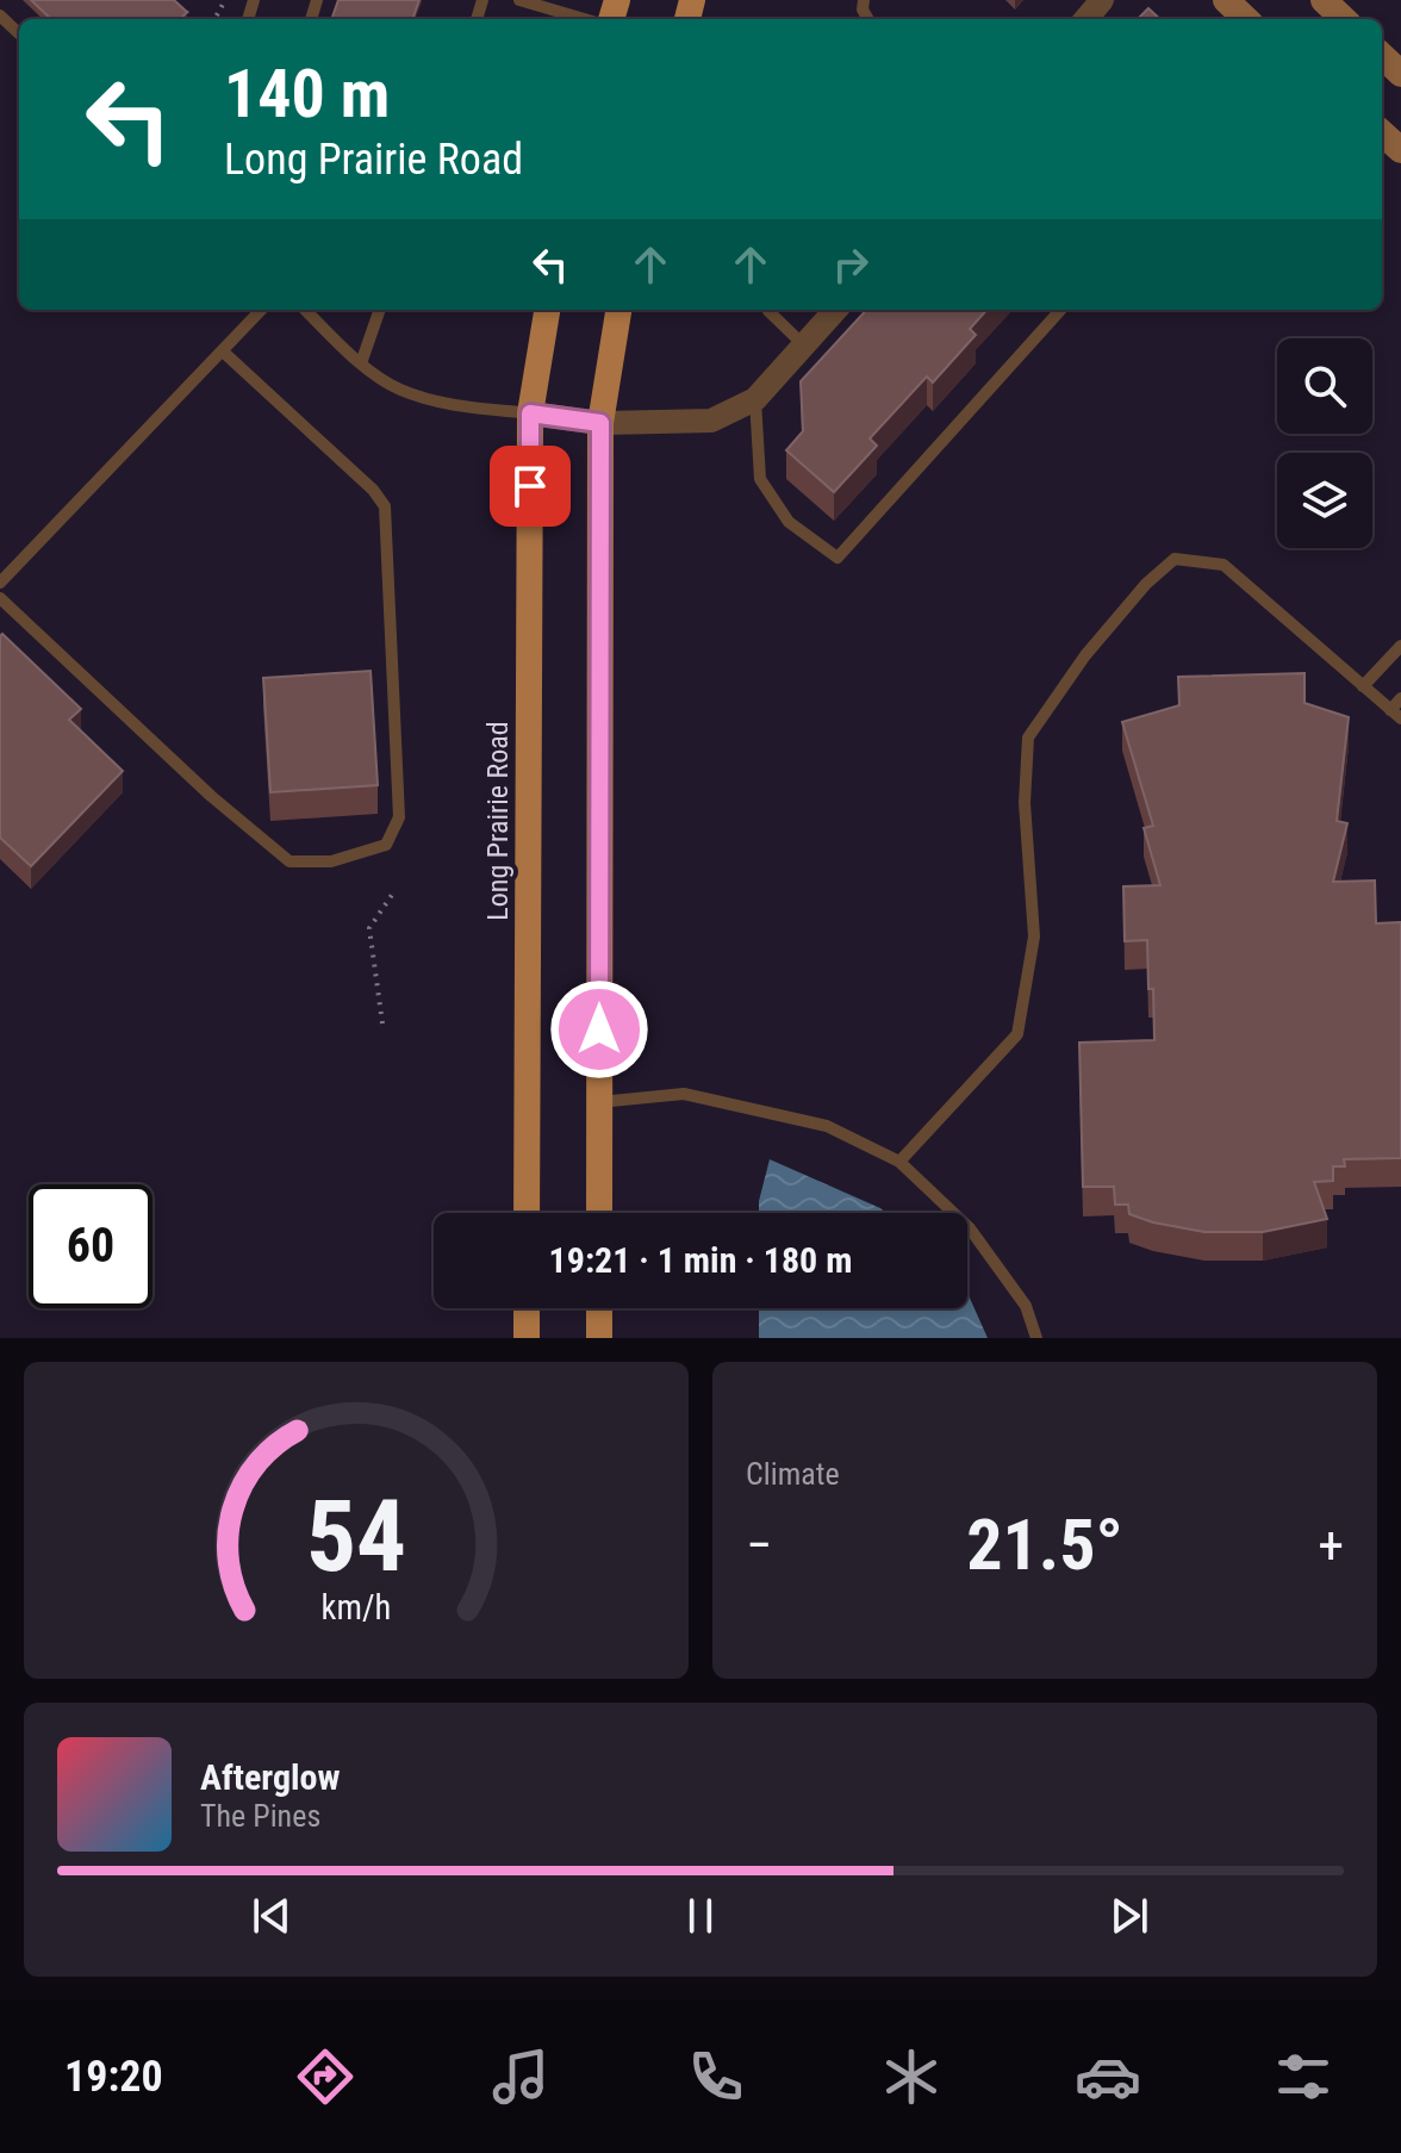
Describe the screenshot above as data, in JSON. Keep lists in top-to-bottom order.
{
  "streets": {
    "main road": ["Long Prairie Road"]
  },
  "page": {
    "turn": ["140 m", "Long Prairie Road"],
    "limit": "60",
    "trip": "19:21 · 1 min · 180 m",
    "tile": "Climate",
    "heat": ["−", "21.5°", "+"],
    "song": ["Afterglow", "The Pines"],
    "tabs": "19:20",
    "gauge": ["54", "km/h"]
  }
}
